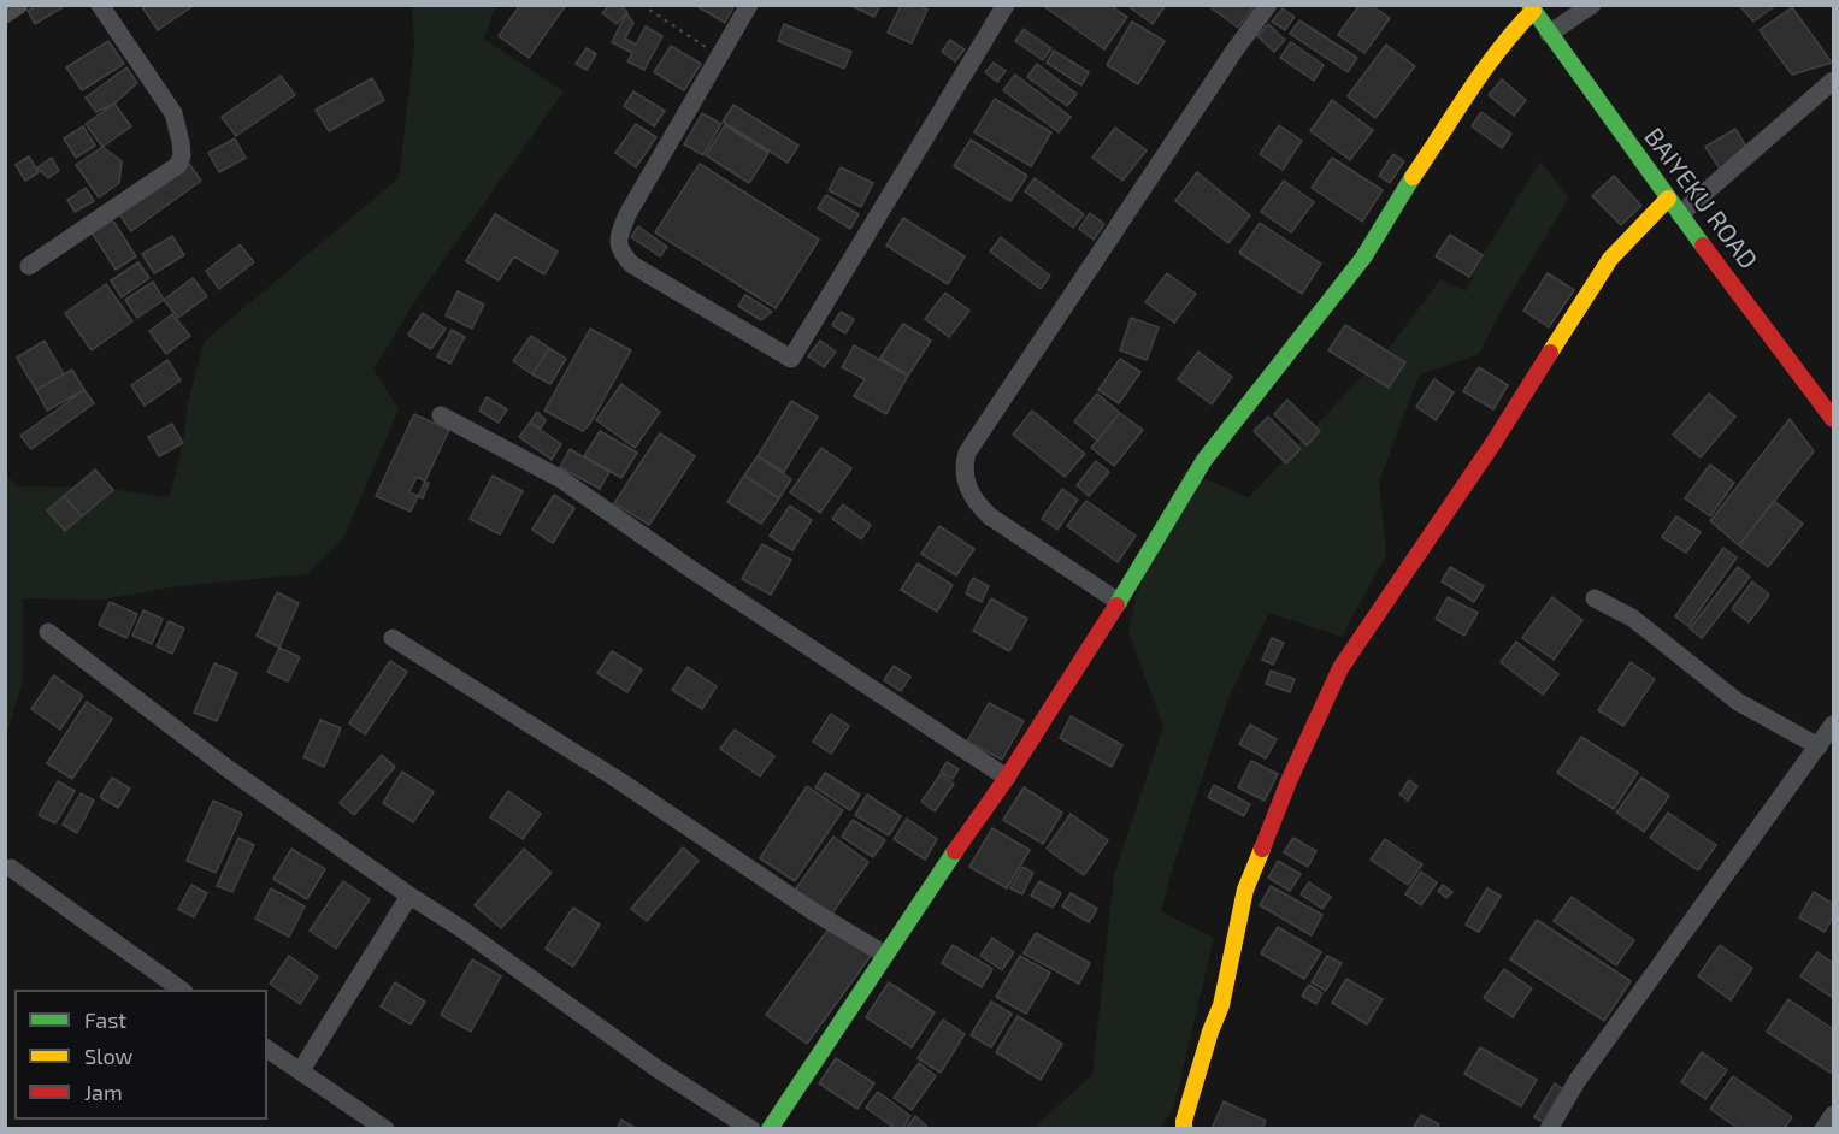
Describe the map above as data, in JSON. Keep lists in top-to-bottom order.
{
  "streets": {
    "street": ["BAIYEKU ROAD"]
  },
  "legend": ["Fast", "Slow", "Jam"]
}
